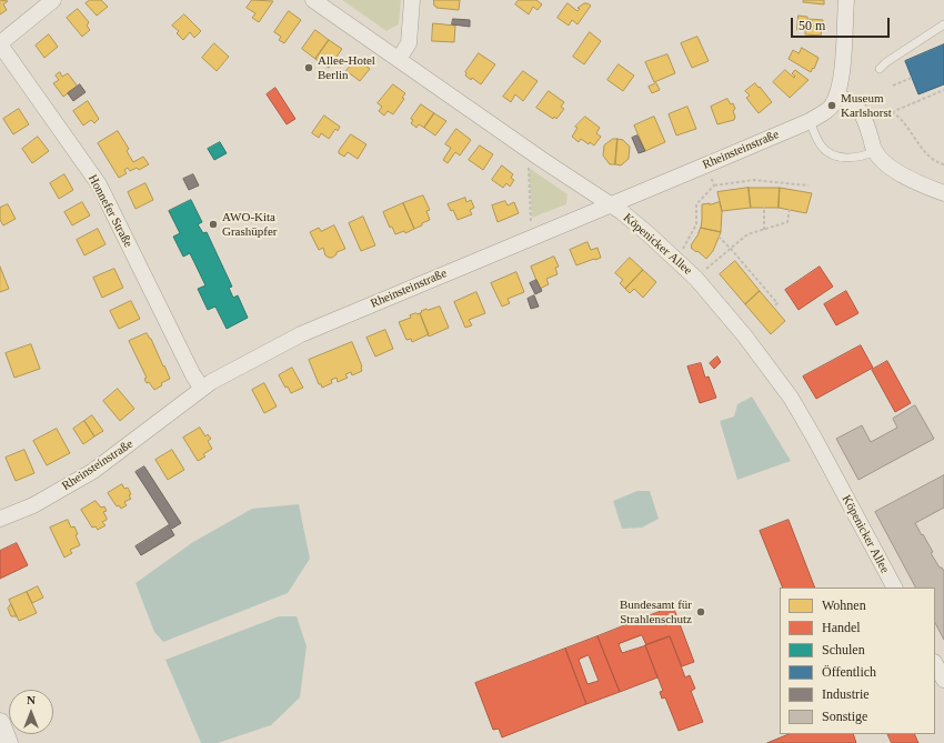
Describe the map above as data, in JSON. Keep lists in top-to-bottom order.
{
  "streets": {
    "street": ["Rheinsteinstraße", "Honnefer Straße", "Köpenicker Allee"]
  },
  "crossings": [
    ["Rheinsteinstraße", "Honnefer Straße"],
    ["Rheinsteinstraße", "Köpenicker Allee"]
  ],
  "places": [
    "Allee-Hotel Berlin",
    "Museum Karlshorst",
    "AWO-Kita Grashüpfer",
    "Bundesamt für Strahlenschutz"
  ],
  "legend": [
    "Wohnen",
    "Handel",
    "Schulen",
    "Öffentlich",
    "Industrie",
    "Sonstige"
  ],
  "scale_bar": "50 m",
  "north": "top"
}
